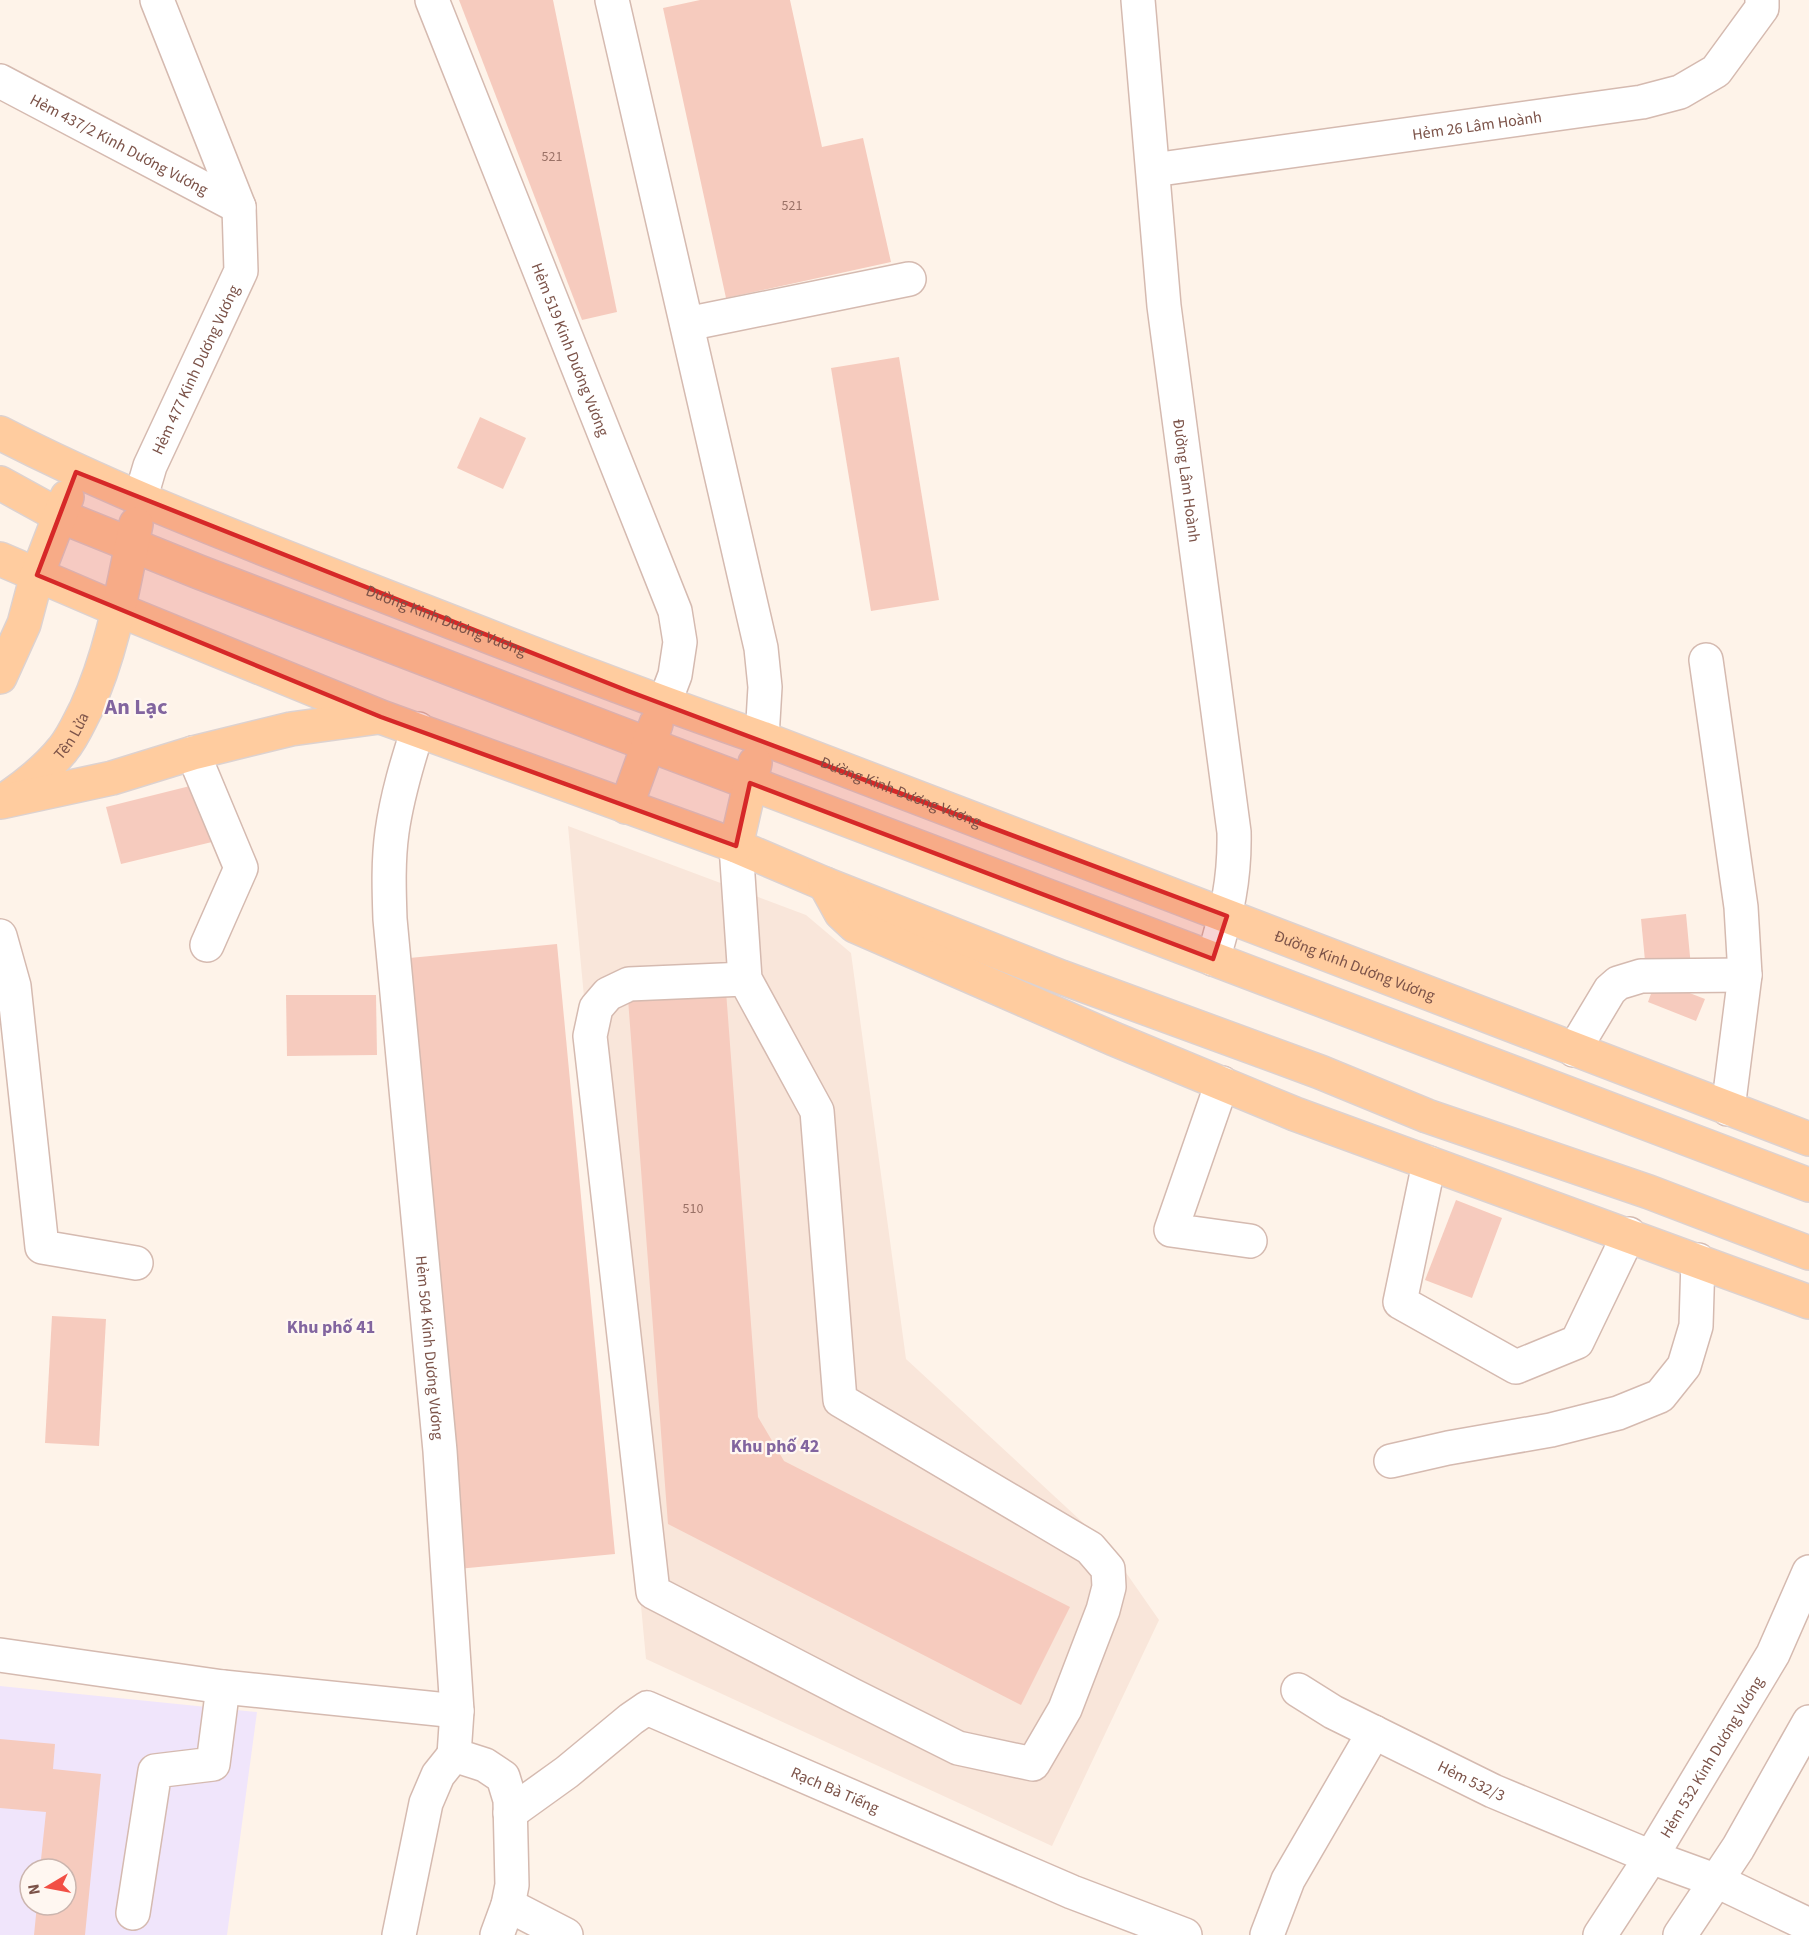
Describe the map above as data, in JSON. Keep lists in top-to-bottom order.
{
  "streets": {
    "main road": ["Đường Kinh Dương Vương", "Tên Lửa"],
    "street": [
      "Hẻm 26 Lâm Hoành",
      "Hẻm 437/2 Kinh Dương Vương",
      "Hẻm 519 Kinh Dương Vương",
      "Hẻm 477 Kinh Dương Vương",
      "Đường Lâm Hoành",
      "Hẻm 504 Kinh Dương Vương",
      "Hẻm 532 Kinh Dương Vương",
      "Hẻm 532/3",
      "Rạch Bà Tiếng"
    ]
  },
  "crossings": [
    ["Hẻm 26 Lâm Hoành", "Đường Lâm Hoành"],
    ["Hẻm 437/2 Kinh Dương Vương", "Hẻm 477 Kinh Dương Vương"],
    ["Hẻm 519 Kinh Dương Vương", "Đường Kinh Dương Vương"],
    ["Hẻm 477 Kinh Dương Vương", "Đường Kinh Dương Vương"],
    ["Hẻm 477 Kinh Dương Vương", "Tên Lửa"],
    ["Đường Lâm Hoành", "Đường Kinh Dương Vương"],
    ["Đường Kinh Dương Vương", "Tên Lửa"],
    ["Hẻm 532 Kinh Dương Vương", "Hẻm 532/3"]
  ],
  "districts": ["An Lạc", "Khu phố 41", "Khu phố 42"],
  "house_numbers": ["521", "521", "510"],
  "north": "left"
}
